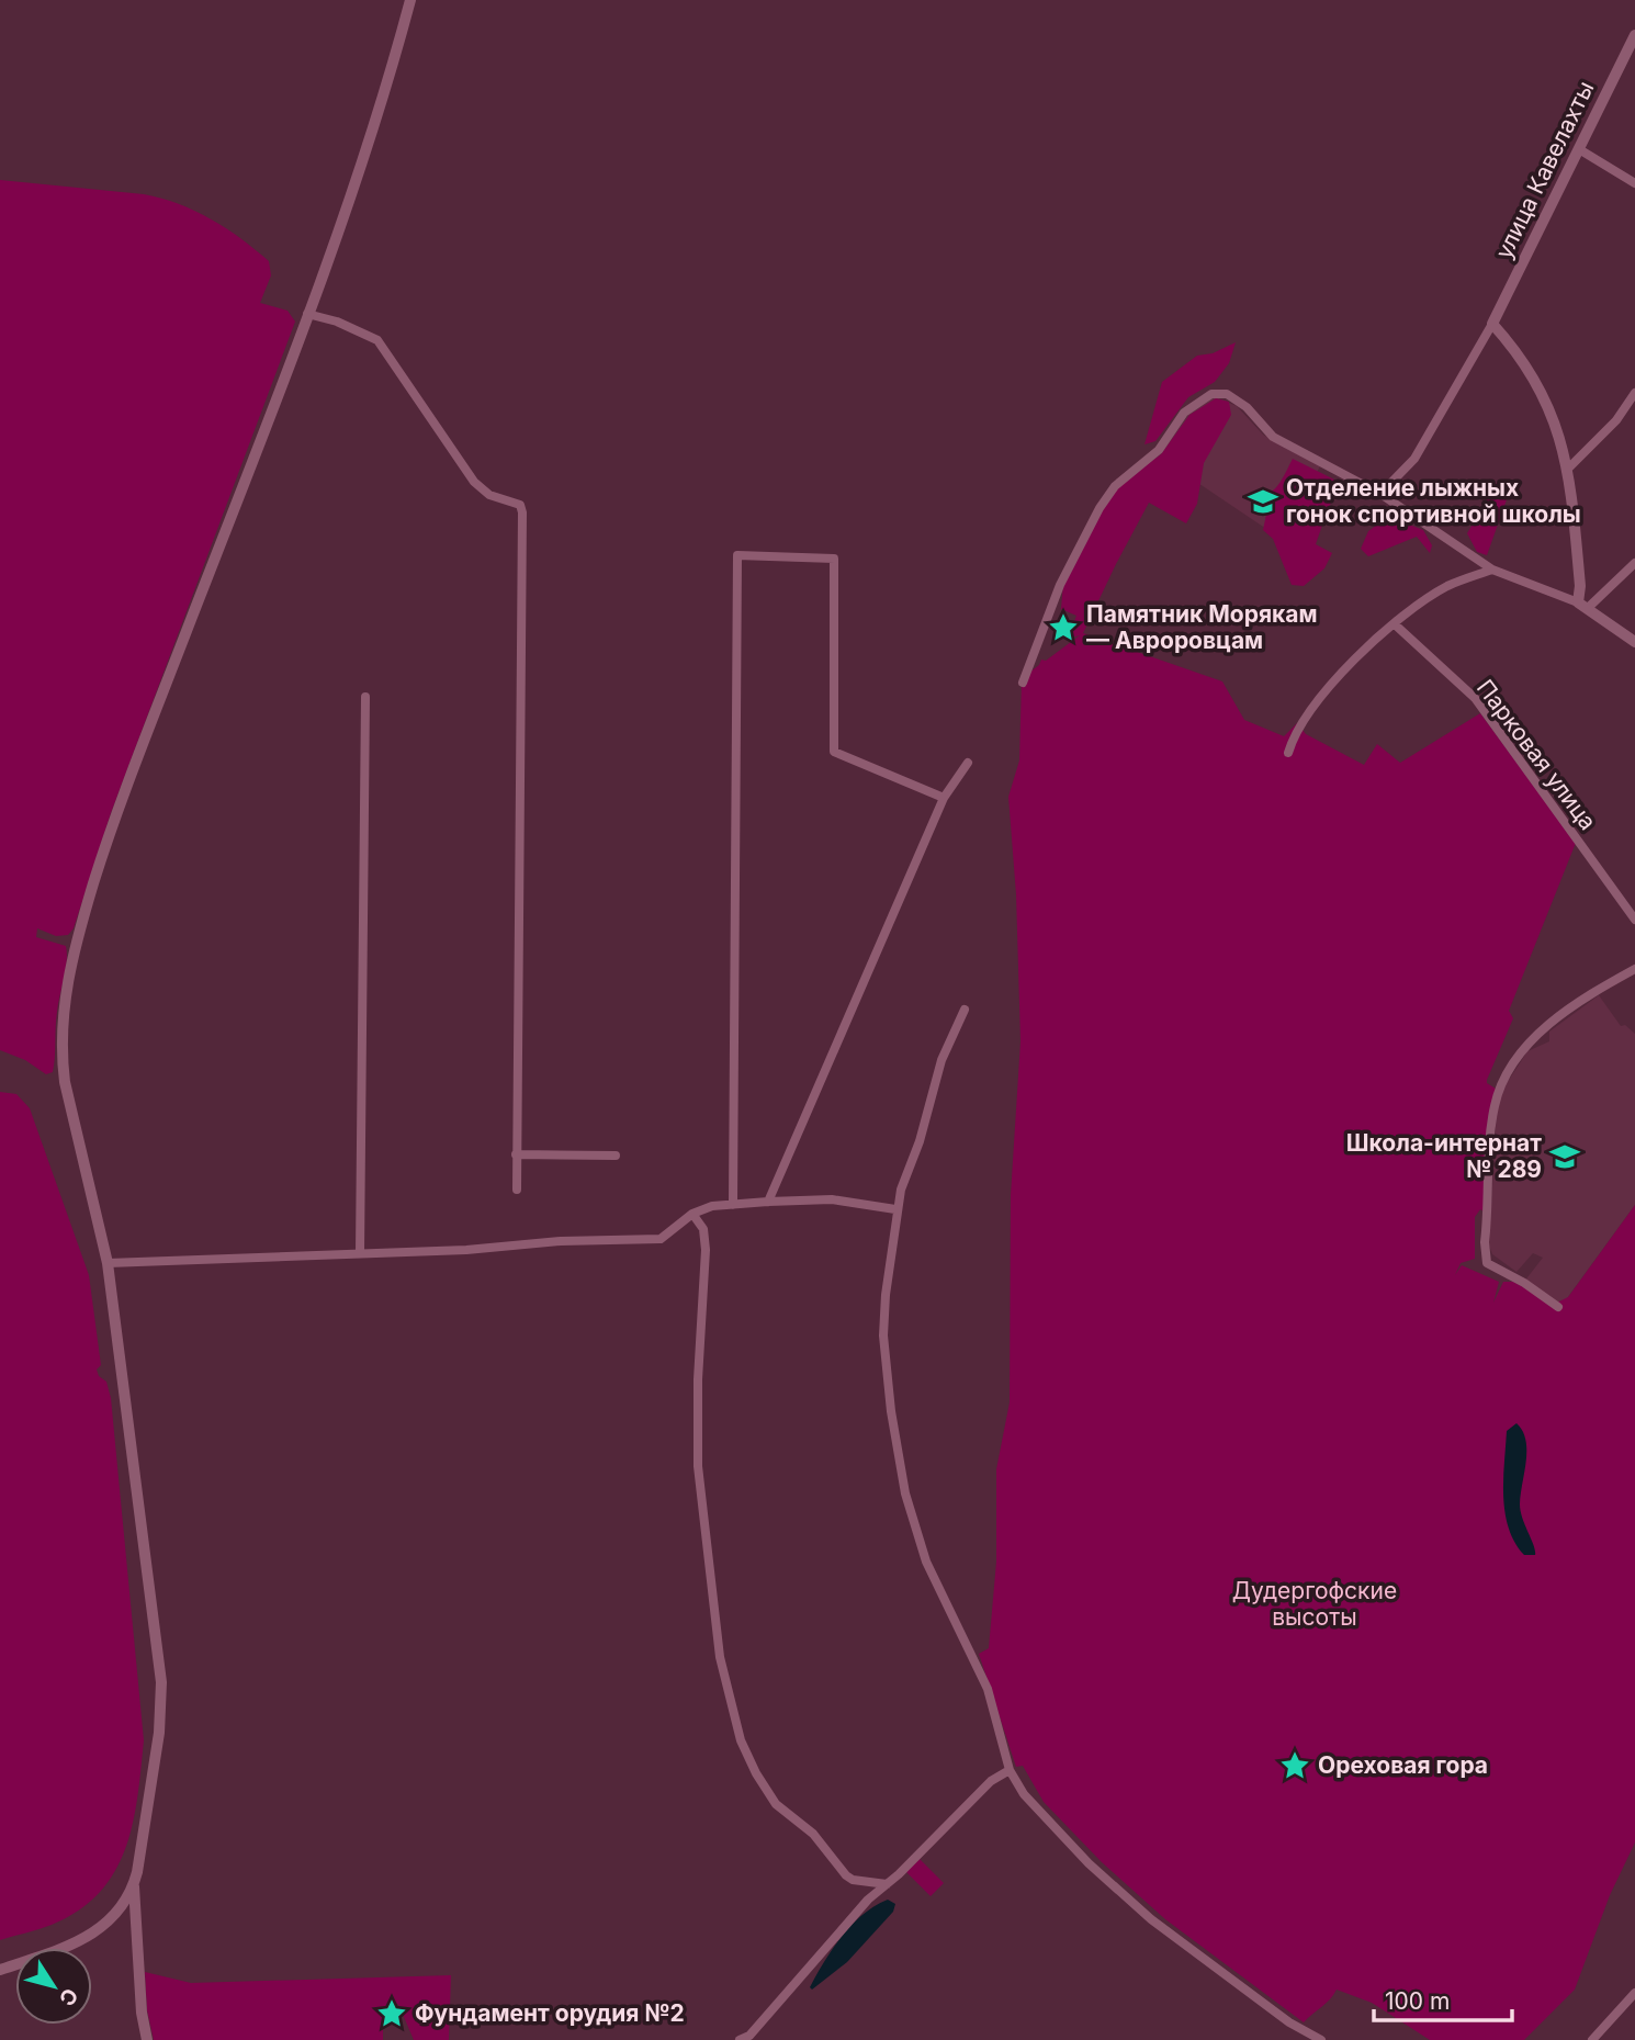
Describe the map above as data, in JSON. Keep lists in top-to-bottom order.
{
  "streets": {
    "street": ["улица Кавелахты", "Парковая улица"]
  },
  "parks": ["Дудергофские высоты"],
  "places": {
    "school or university": ["Отделение лыжных гонок спортивной школы", "Школа-интернат № 289"],
    "place": ["Памятник Морякам — Авроровцам", "Ореховая гора", "Фундамент орудия №2"]
  },
  "scale_bar": "100 m",
  "north": "bottom right"
}
